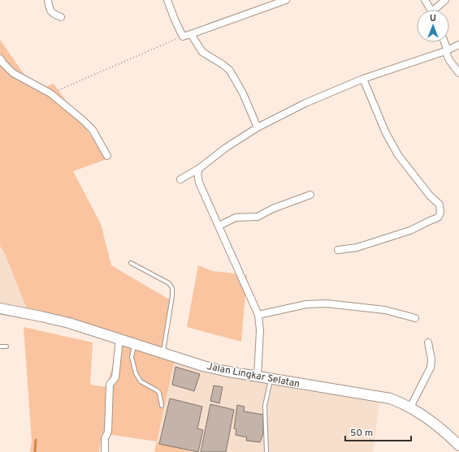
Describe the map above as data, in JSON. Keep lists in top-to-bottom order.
{
  "streets": {
    "main road": ["Jalan Lingkar Selatan"]
  },
  "scale_bar": "50 m",
  "north": "top"
}
